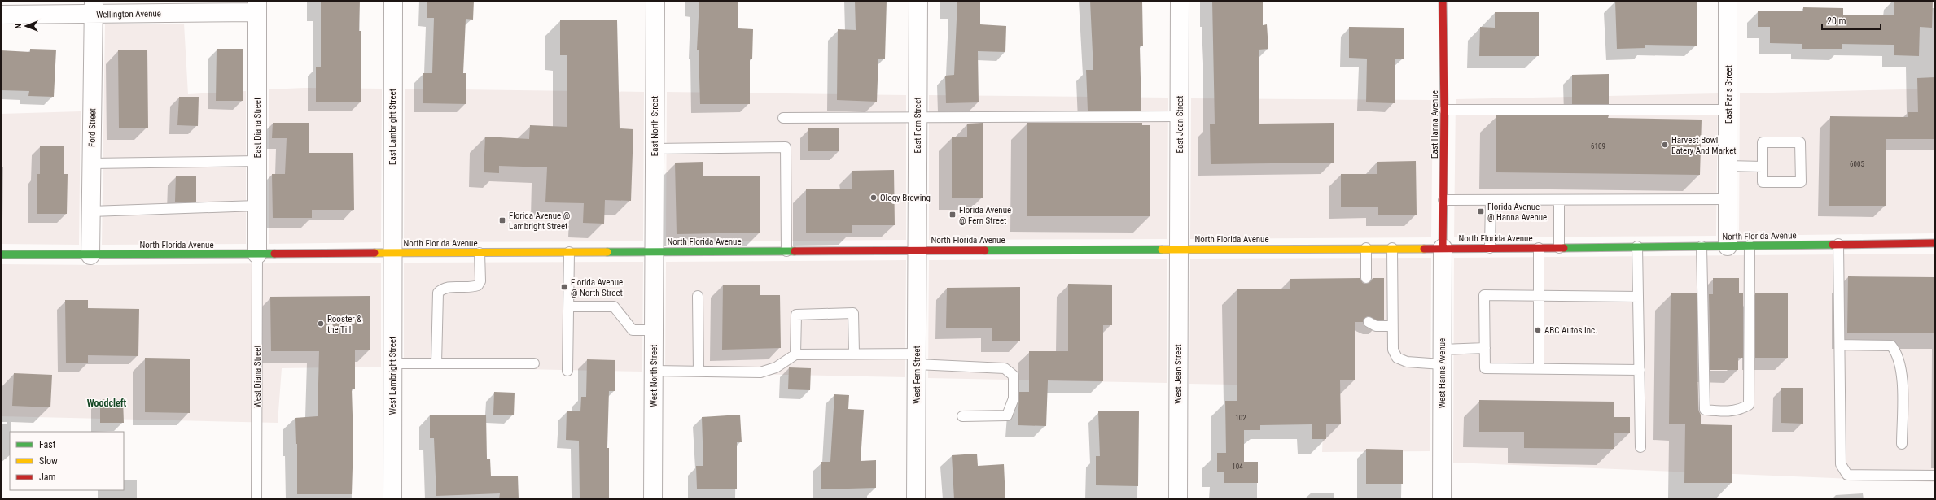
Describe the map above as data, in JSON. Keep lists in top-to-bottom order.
{
  "streets": {
    "main road": ["East Hanna Avenue", "North Florida Avenue"],
    "street": [
      "Wellington Avenue",
      "East Paris Street",
      "East Jean Street",
      "East Fern Street",
      "East North Street",
      "East Lambright Street",
      "Ford Street",
      "East Diana Street",
      "West Hanna Avenue",
      "West Jean Street",
      "West Fern Street",
      "West Lambright Street",
      "West North Street"
    ],
    "lane": ["West Diana Street"]
  },
  "crossings": [
    ["Wellington Avenue", "Ford Street"],
    ["Wellington Avenue", "East Diana Street"],
    ["East Paris Street", "North Florida Avenue"],
    ["East Jean Street", "North Florida Avenue"],
    ["East Jean Street", "West Jean Street"],
    ["East Hanna Avenue", "North Florida Avenue"],
    ["East Hanna Avenue", "West Hanna Avenue"],
    ["East Fern Street", "North Florida Avenue"],
    ["East Fern Street", "West Fern Street"],
    ["East North Street", "North Florida Avenue"],
    ["East North Street", "West North Street"],
    ["East Lambright Street", "North Florida Avenue"],
    ["East Lambright Street", "West Lambright Street"],
    ["Ford Street", "North Florida Avenue"],
    ["East Diana Street", "North Florida Avenue"],
    ["East Diana Street", "West Diana Street"],
    ["North Florida Avenue", "West Hanna Avenue"],
    ["North Florida Avenue", "West Jean Street"],
    ["North Florida Avenue", "West Fern Street"],
    ["North Florida Avenue", "West Lambright Street"],
    ["North Florida Avenue", "West North Street"],
    ["North Florida Avenue", "West Diana Street"]
  ],
  "districts": ["Woodcleft"],
  "places": {
    "other": [
      "Harvest Bowl Eatery And Market",
      "Ology Brewing",
      "Rooster & the Till",
      "ABC Autos Inc."
    ],
    "transit": [
      "Florida Avenue @ Hanna Avenue",
      "Florida Avenue @ Fern Street",
      "Florida Avenue @ Lambright Street",
      "Florida Avenue @ North Street"
    ]
  },
  "house_numbers": [
    "6109",
    "6005",
    "102",
    "104"
  ],
  "legend": ["Fast", "Slow", "Jam"],
  "scale_bar": "20 m",
  "north": "left"
}
